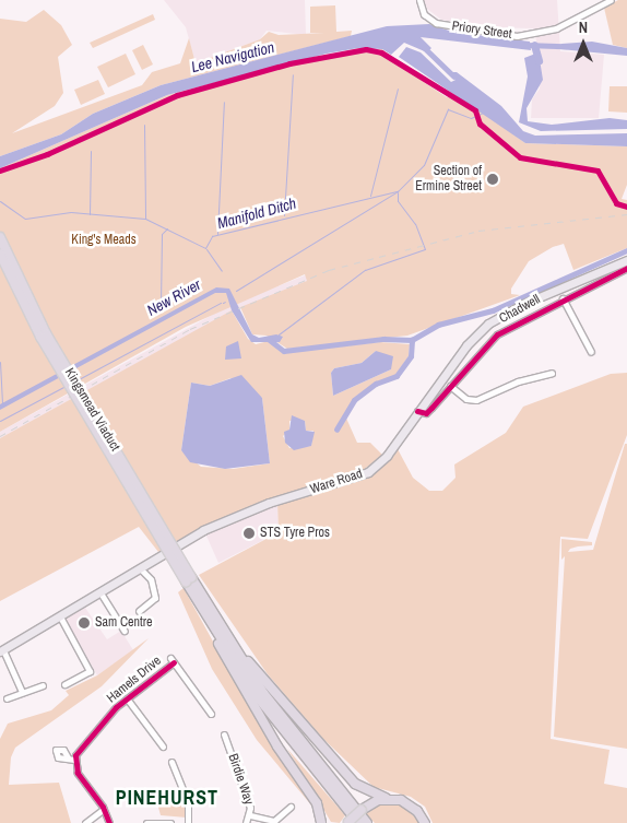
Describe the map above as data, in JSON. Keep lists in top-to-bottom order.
{
  "streets": {
    "highway": ["Kingsmead Viaduct"],
    "main road": ["Ware Road"],
    "street": [
      "Priory Street",
      "Chadwell",
      "Hamels Drive",
      "Birdie Way"
    ]
  },
  "crossings": [
    ["Chadwell", "Ware Road"]
  ],
  "districts": ["PINEHURST"],
  "water": ["Lee Navigation", "Manifold Ditch", "New River"],
  "parks": ["King's Meads"],
  "places": ["Section of Ermine Street", "STS Tyre Pros", "Sam Centre"],
  "north": "top"
}
